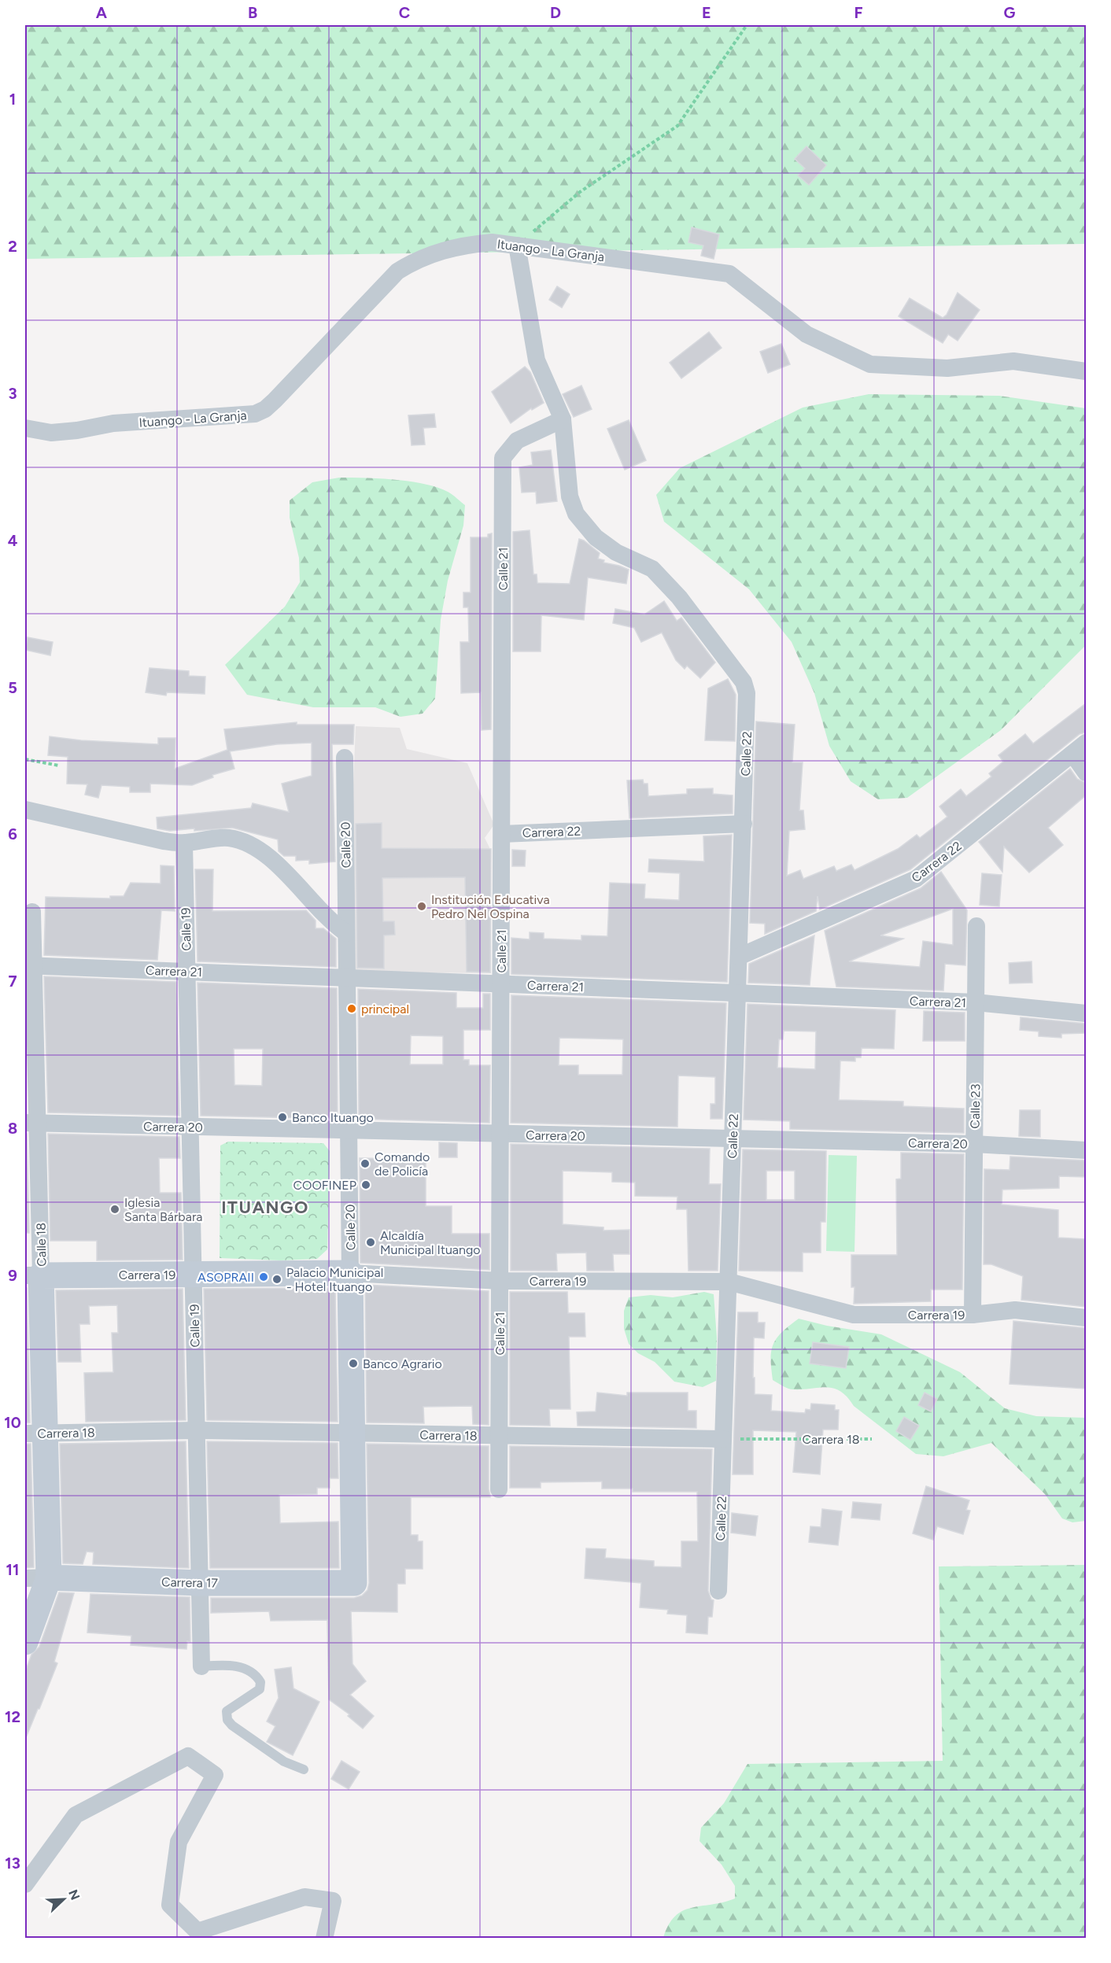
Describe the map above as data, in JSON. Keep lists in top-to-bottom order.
{
  "streets": {
    "main road": [
      "Calle 20",
      "Calle 18",
      "Carrera 19",
      "Carrera 17"
    ],
    "street": [
      "Ituango - La Granja",
      "Calle 21",
      "Calle 22",
      "Carrera 22",
      "Calle 19",
      "Carrera 21",
      "Calle 23",
      "Carrera 20",
      "Carrera 18"
    ]
  },
  "crossings": [
    ["Calle 21", "Calle 22"],
    ["Calle 21", "Carrera 22"],
    ["Calle 21", "Carrera 21"],
    ["Calle 21", "Carrera 20"],
    ["Calle 21", "Carrera 19"],
    ["Calle 21", "Carrera 18"],
    ["Calle 22", "Carrera 22"],
    ["Calle 22", "Carrera 21"],
    ["Calle 22", "Carrera 20"],
    ["Calle 22", "Carrera 19"],
    ["Calle 22", "Carrera 18"],
    ["Calle 20", "Carrera 21"],
    ["Calle 20", "Carrera 20"],
    ["Calle 20", "Carrera 19"],
    ["Calle 20", "Carrera 18"],
    ["Calle 20", "Carrera 17"],
    ["Calle 19", "Carrera 21"],
    ["Calle 19", "Carrera 20"],
    ["Calle 19", "Carrera 19"],
    ["Calle 19", "Carrera 18"],
    ["Calle 19", "Carrera 17"],
    ["Carrera 21", "Calle 23"],
    ["Carrera 21", "Calle 18"],
    ["Calle 23", "Carrera 20"],
    ["Calle 23", "Carrera 19"],
    ["Carrera 20", "Calle 18"],
    ["Calle 18", "Carrera 19"],
    ["Calle 18", "Carrera 18"],
    ["Calle 18", "Carrera 17"]
  ],
  "districts": ["ITUANGO"],
  "places": [
    "Institución Educativa Pedro Nel Ospina",
    "principal",
    "Banco Ituango",
    "Comando de Policía",
    "COOFINEP",
    "Iglesia Santa Bárbara",
    "Alcaldía Municipal Ituango",
    "ASOPRAII",
    "Palacio Municipal - Hotel Ituango",
    "Banco Agrario"
  ],
  "north": "top right",
  "grid": {
    "columns": [
      "A",
      "B",
      "C",
      "D",
      "E",
      "F",
      "G"
    ],
    "rows": [
      "1",
      "2",
      "3",
      "4",
      "5",
      "6",
      "7",
      "8",
      "9",
      "10",
      "11",
      "12",
      "13"
    ]
  }
}
